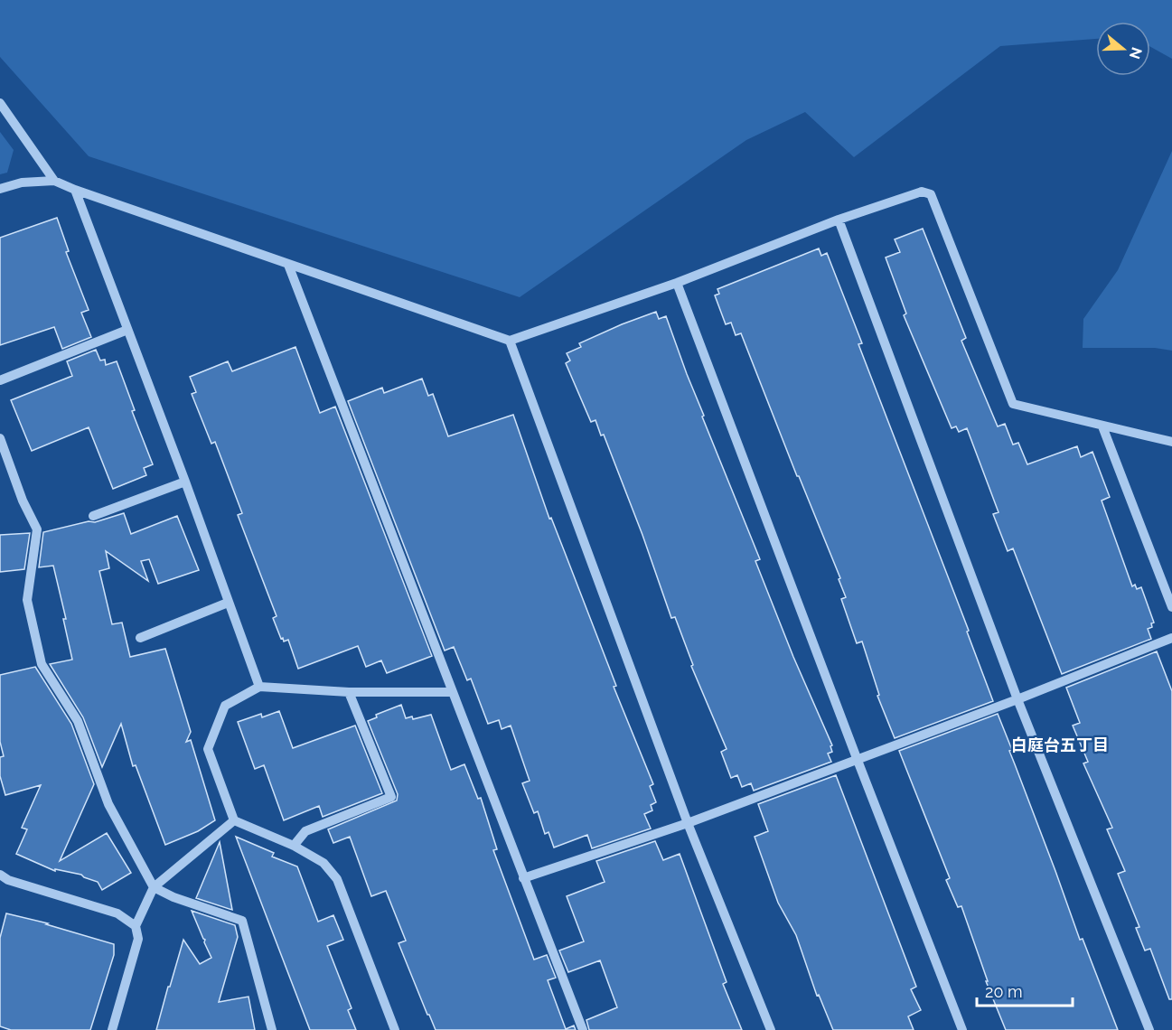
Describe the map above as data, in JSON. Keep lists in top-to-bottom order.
{
  "districts": ["白庭台五丁目"],
  "scale_bar": "20 m",
  "north": "right"
}
